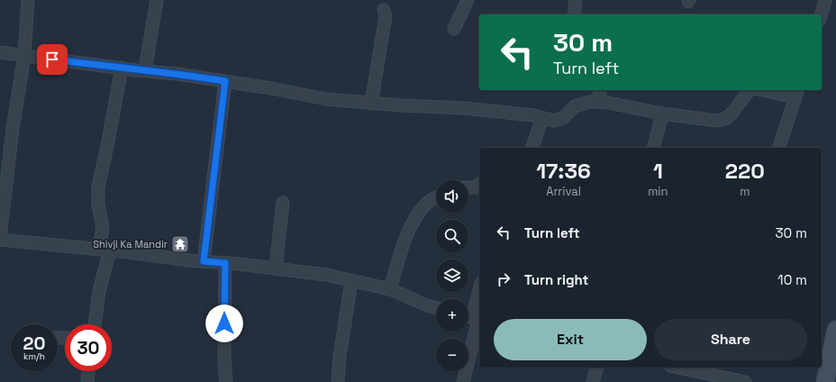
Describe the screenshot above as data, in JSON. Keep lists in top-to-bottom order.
{
  "places": {
    "temple": ["Shivji Ka Mandir"]
  },
  "page": {
    "turn": ["30 m", "Turn left"],
    "eta": [
      "17:36",
      "Arrival",
      "1",
      "min",
      "220",
      "m"
    ],
    "map_buttons": ["+", "−"],
    "list": [
      {
        "name": "Turn left",
        "value": "30 m"
      },
      {
        "name": "Turn right",
        "value": "10 m"
      }
    ],
    "buttons": ["Exit", "Share"],
    "speed": "20 km/h",
    "limit": "30"
  }
}
